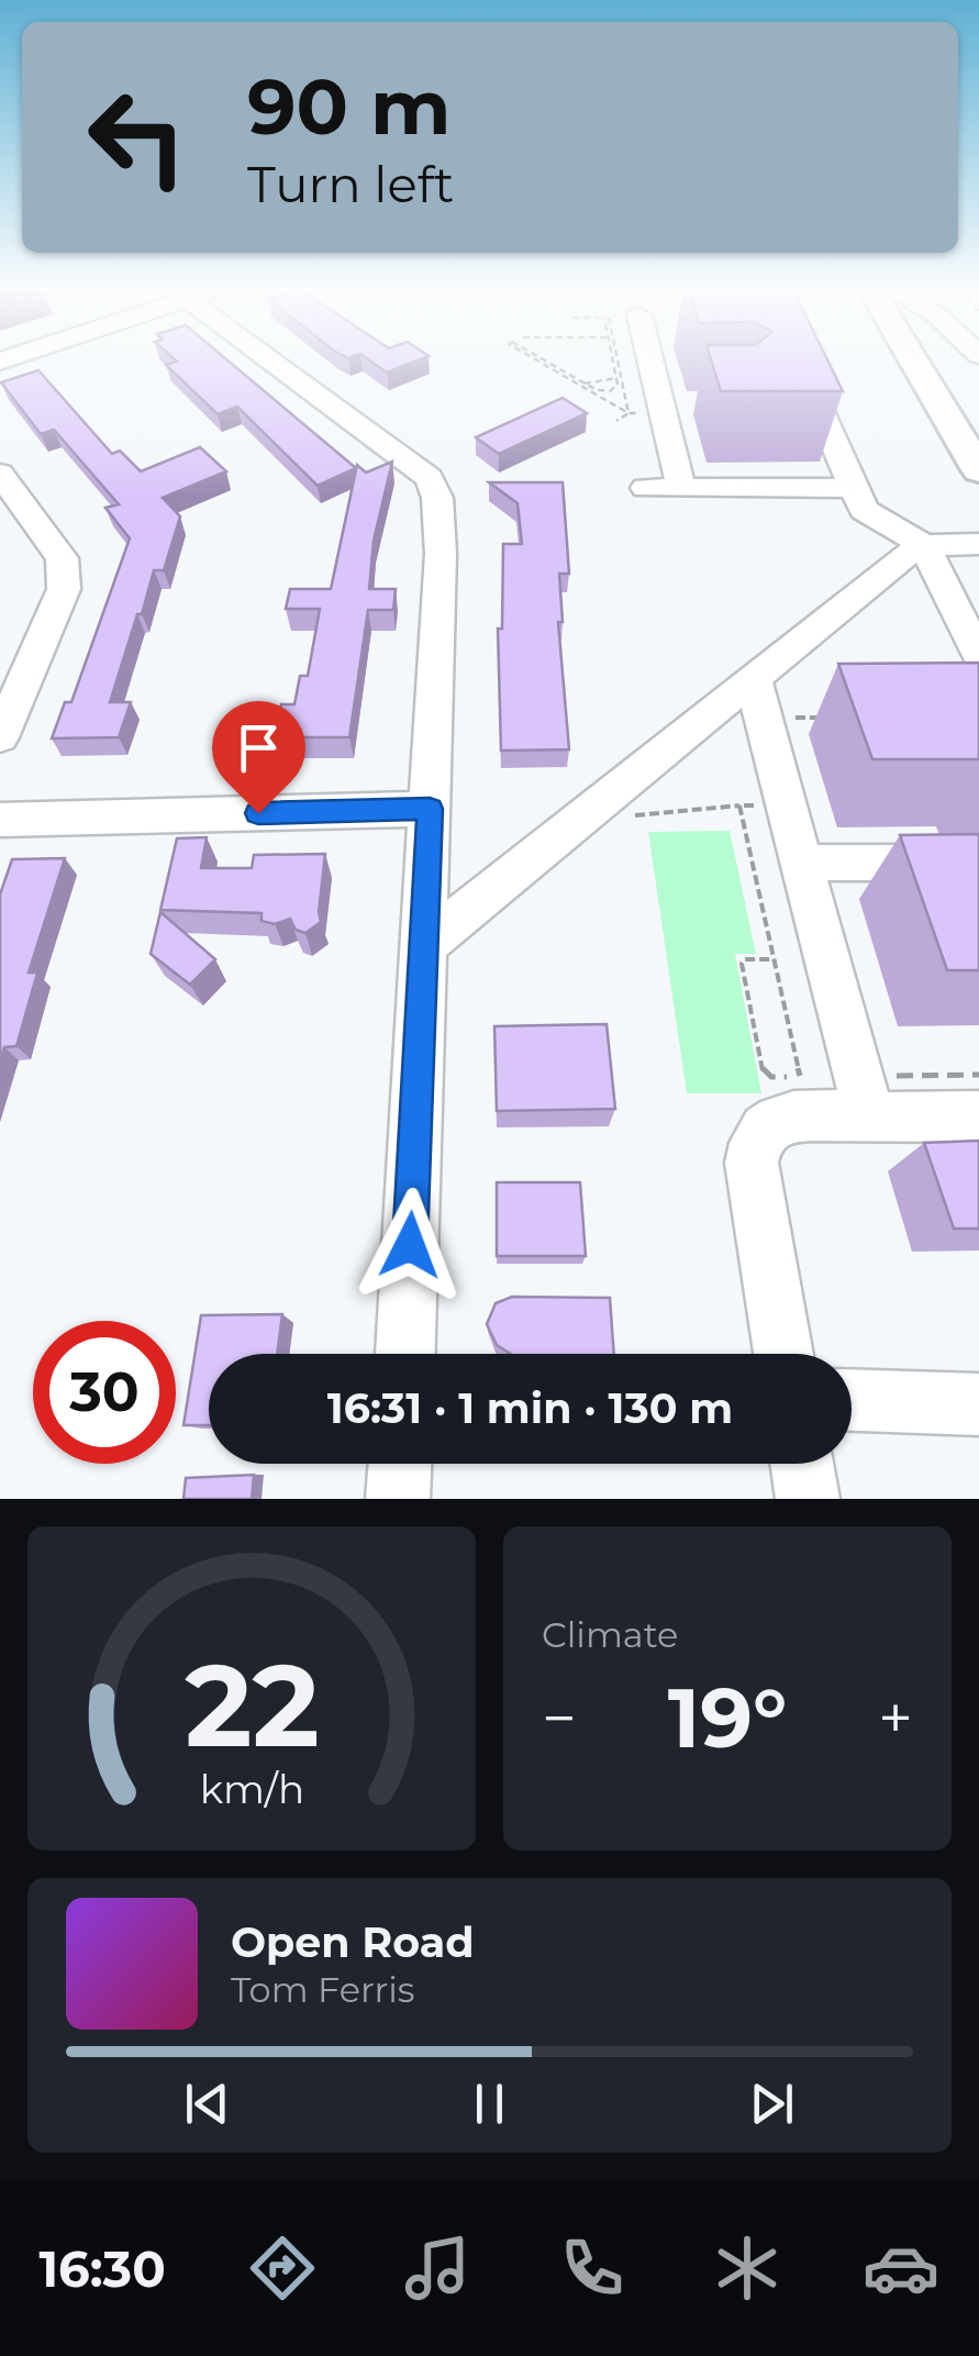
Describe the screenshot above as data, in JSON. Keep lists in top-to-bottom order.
{
  "page": {
    "turn": ["90 m", "Turn left"],
    "limit": "30",
    "trip": "16:31 · 1 min · 130 m",
    "tile": "Climate",
    "heat": ["−", "19°", "+"],
    "song": ["Open Road", "Tom Ferris"],
    "tabs": "16:30",
    "gauge": ["22", "km/h"]
  }
}
